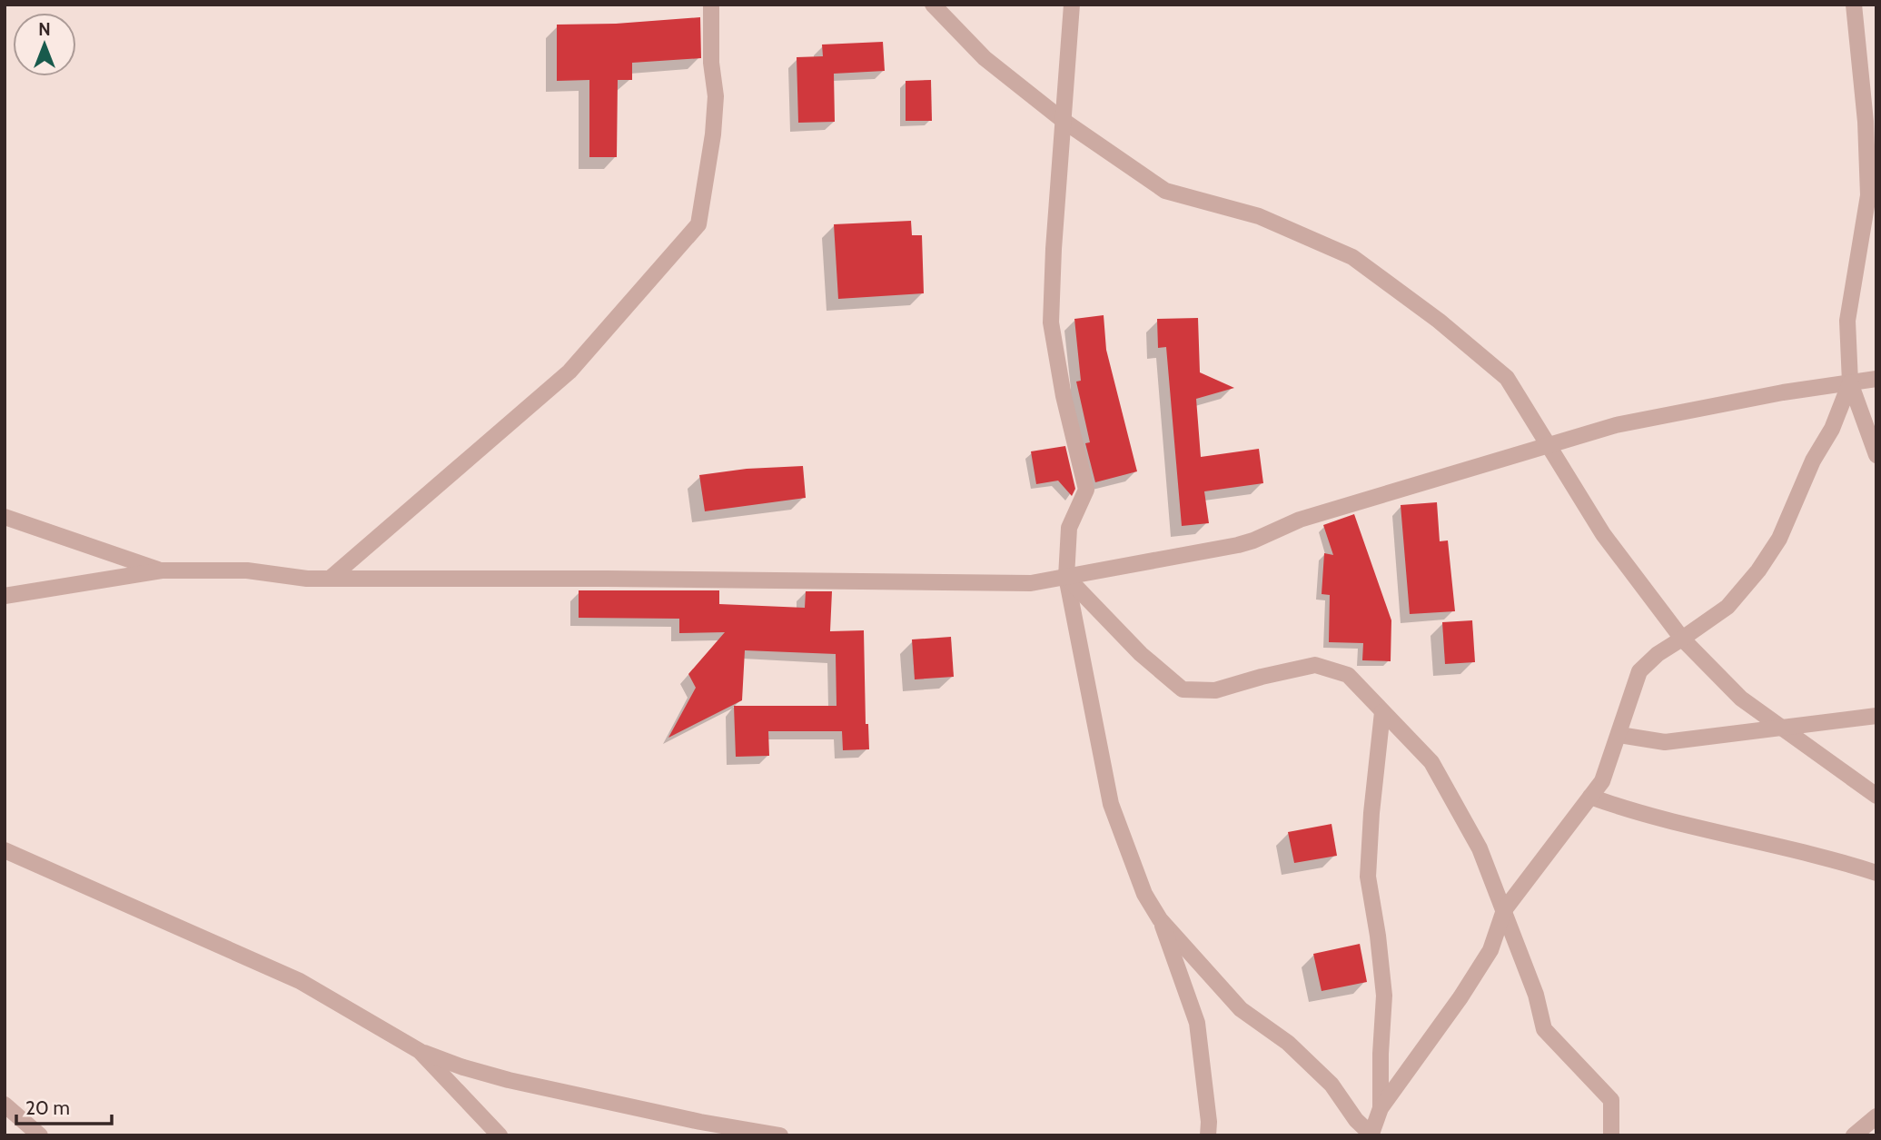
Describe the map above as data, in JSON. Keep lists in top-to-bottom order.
{
  "scale_bar": "20 m",
  "north": "top"
}
